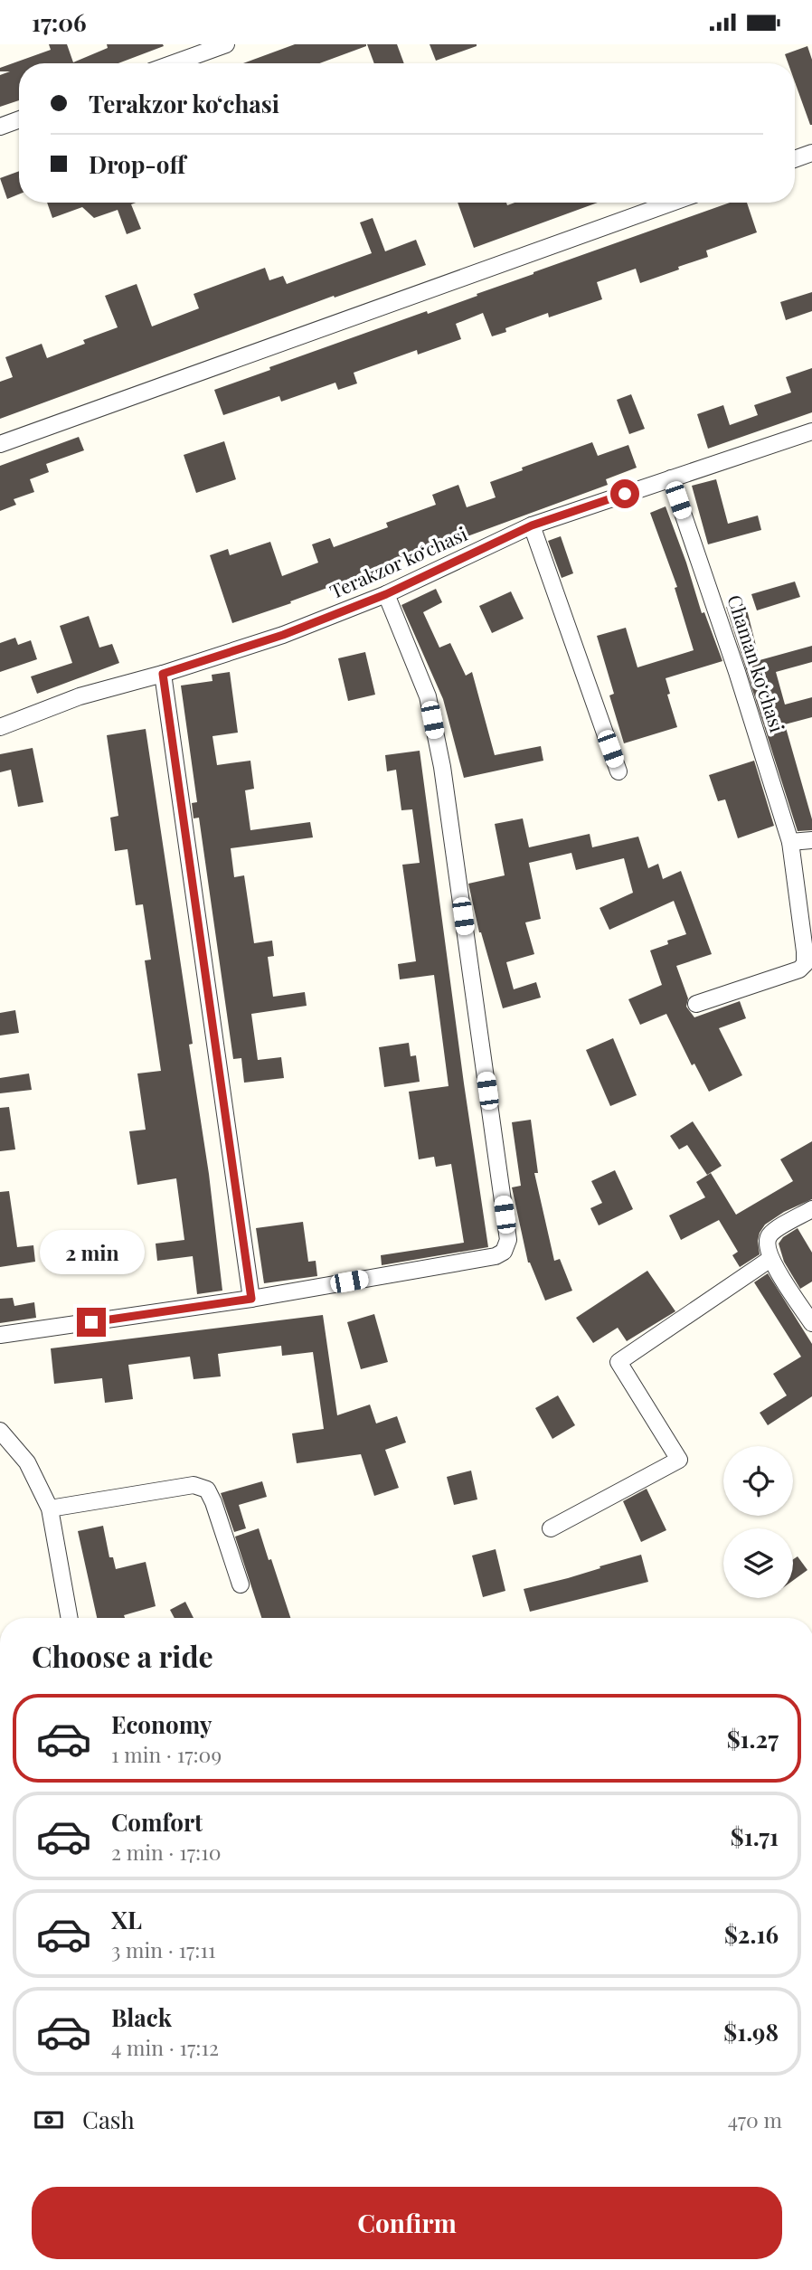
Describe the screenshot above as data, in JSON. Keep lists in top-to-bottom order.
{
  "streets": {
    "street": ["Terakzor koʻchasi", "Chaman koʻchasi"]
  },
  "crossings": [
    ["Terakzor koʻchasi", "Chaman koʻchasi"]
  ],
  "page": {
    "status": "17:06",
    "banner": ["Terakzor koʻchasi", "Drop-off"],
    "bubble": "2 min",
    "heading": "Choose a ride",
    "list": [
      {
        "name": "Economy",
        "note": "1 min · 17:09",
        "value": "$1.27"
      },
      {
        "name": "Comfort",
        "note": "2 min · 17:10",
        "value": "$1.71"
      },
      {
        "name": "XL",
        "note": "3 min · 17:11",
        "value": "$2.16"
      },
      {
        "name": "Black",
        "note": "4 min · 17:12",
        "value": "$1.98"
      }
    ],
    "pay": ["Cash", "470 m"],
    "buttons": "Confirm"
  }
}
